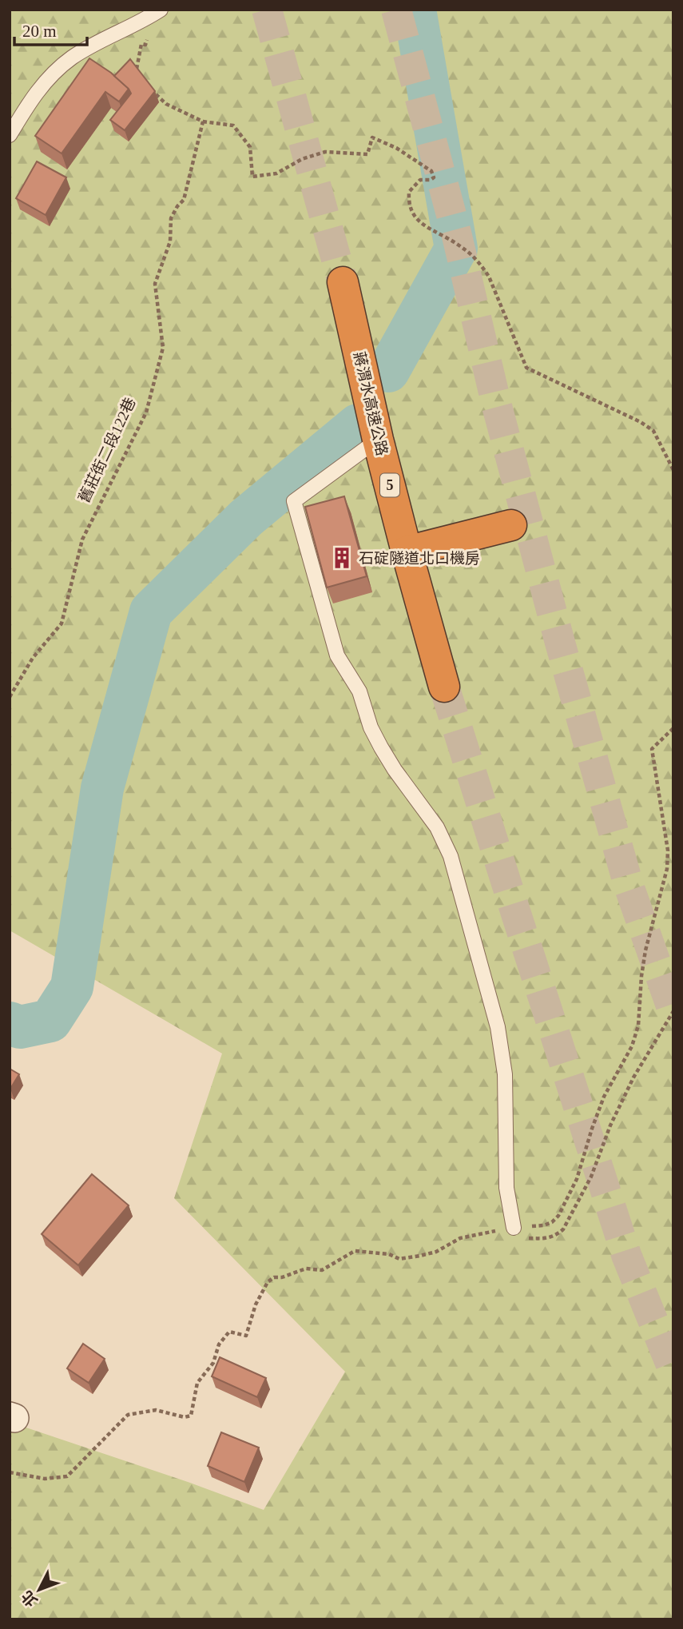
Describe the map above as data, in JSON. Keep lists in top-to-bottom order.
{
  "streets": {
    "highway": ["蔣渭水高速公路", "5"],
    "path": ["舊莊街二段122巷"]
  },
  "places": {
    "building": ["石碇隧道北口機房"]
  },
  "scale_bar": "20 m",
  "north": "bottom left"
}
